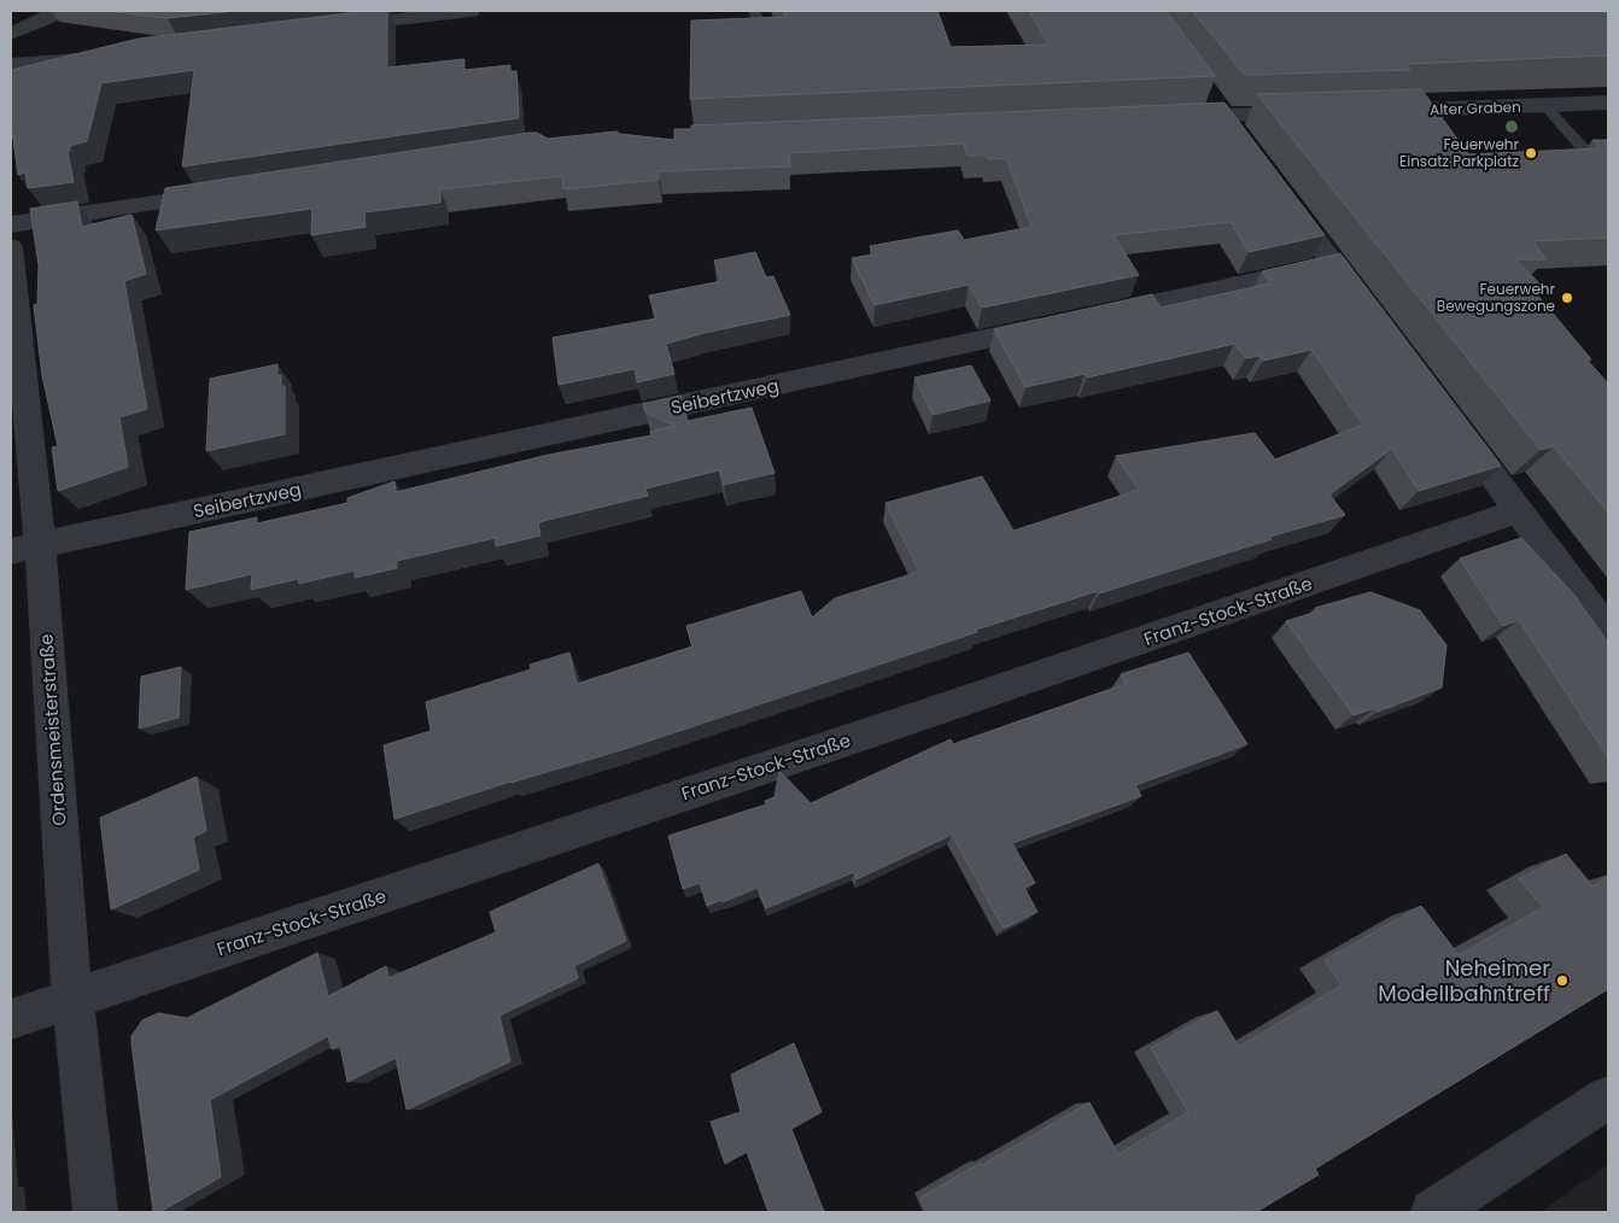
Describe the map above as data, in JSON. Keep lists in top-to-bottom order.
{
  "streets": {
    "street": [
      "Alter Graben",
      "Seibertzweg",
      "Franz-Stock-Straße",
      "Ordensmeisterstraße"
    ]
  },
  "crossings": [
    ["Seibertzweg", "Ordensmeisterstraße"],
    ["Franz-Stock-Straße", "Ordensmeisterstraße"]
  ],
  "places": ["Feuerwehr Einsatz Parkplatz", "Feuerwehr Bewegungszone", "Neheimer Modellbahntreff"]
}
